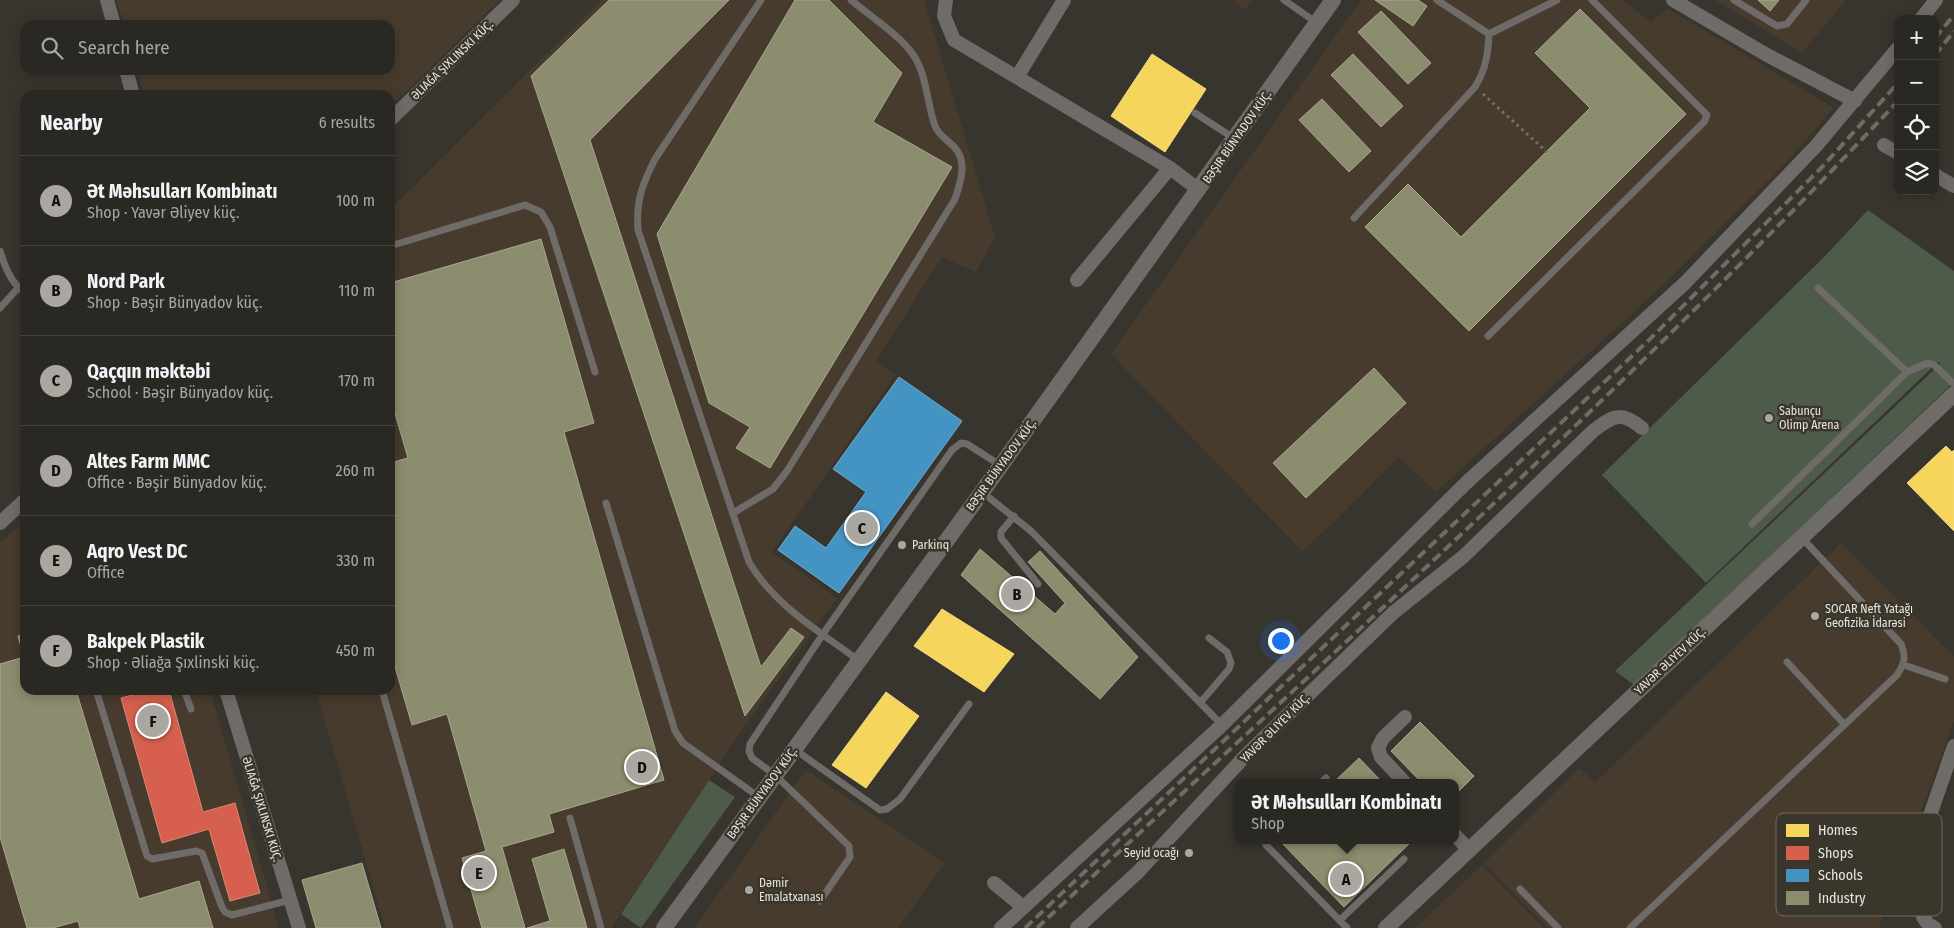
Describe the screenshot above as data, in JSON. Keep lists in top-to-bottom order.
{
  "streets": {
    "street": ["BƏŞIR BÜNYADOV KÜÇ.", "YAVƏR ƏLIYEV KÜÇ."]
  },
  "places": [
    "Sabunçu Olimp Arena",
    "Parkinq",
    "SOCAR Neft Yatağı Geofizika İdarəsi",
    "Seyid ocağı",
    "Dəmir Emalatxanası"
  ],
  "legend": [
    "Homes",
    "Shops",
    "Schools",
    "Industry"
  ],
  "page": {
    "map_buttons": ["+", "−"],
    "search": "Search here",
    "heading": ["Nearby", "6 results"],
    "list": [
      {
        "mark": "A",
        "name": "Ət Məhsulları Kombinatı",
        "note": "Shop · Yavər Əliyev küç.",
        "value": "100 m"
      },
      {
        "mark": "B",
        "name": "Nord Park",
        "note": "Shop · Bəşir Bünyadov küç.",
        "value": "110 m"
      },
      {
        "mark": "C",
        "name": "Qaçqın məktəbi",
        "note": "School · Bəşir Bünyadov küç.",
        "value": "170 m"
      },
      {
        "mark": "D",
        "name": "Altes Farm MMC",
        "note": "Office · Bəşir Bünyadov küç.",
        "value": "260 m"
      },
      {
        "mark": "E",
        "name": "Aqro Vest DC",
        "note": "Office",
        "value": "330 m"
      },
      {
        "mark": "F",
        "name": "Bakpek Plastik",
        "note": "Shop · Əliağa Şıxlinski küç.",
        "value": "450 m"
      }
    ],
    "pins": [
      "C",
      "B",
      "F",
      "D",
      "E",
      "A"
    ],
    "popup": ["Ət Məhsulları Kombinatı", "Shop"]
  }
}
